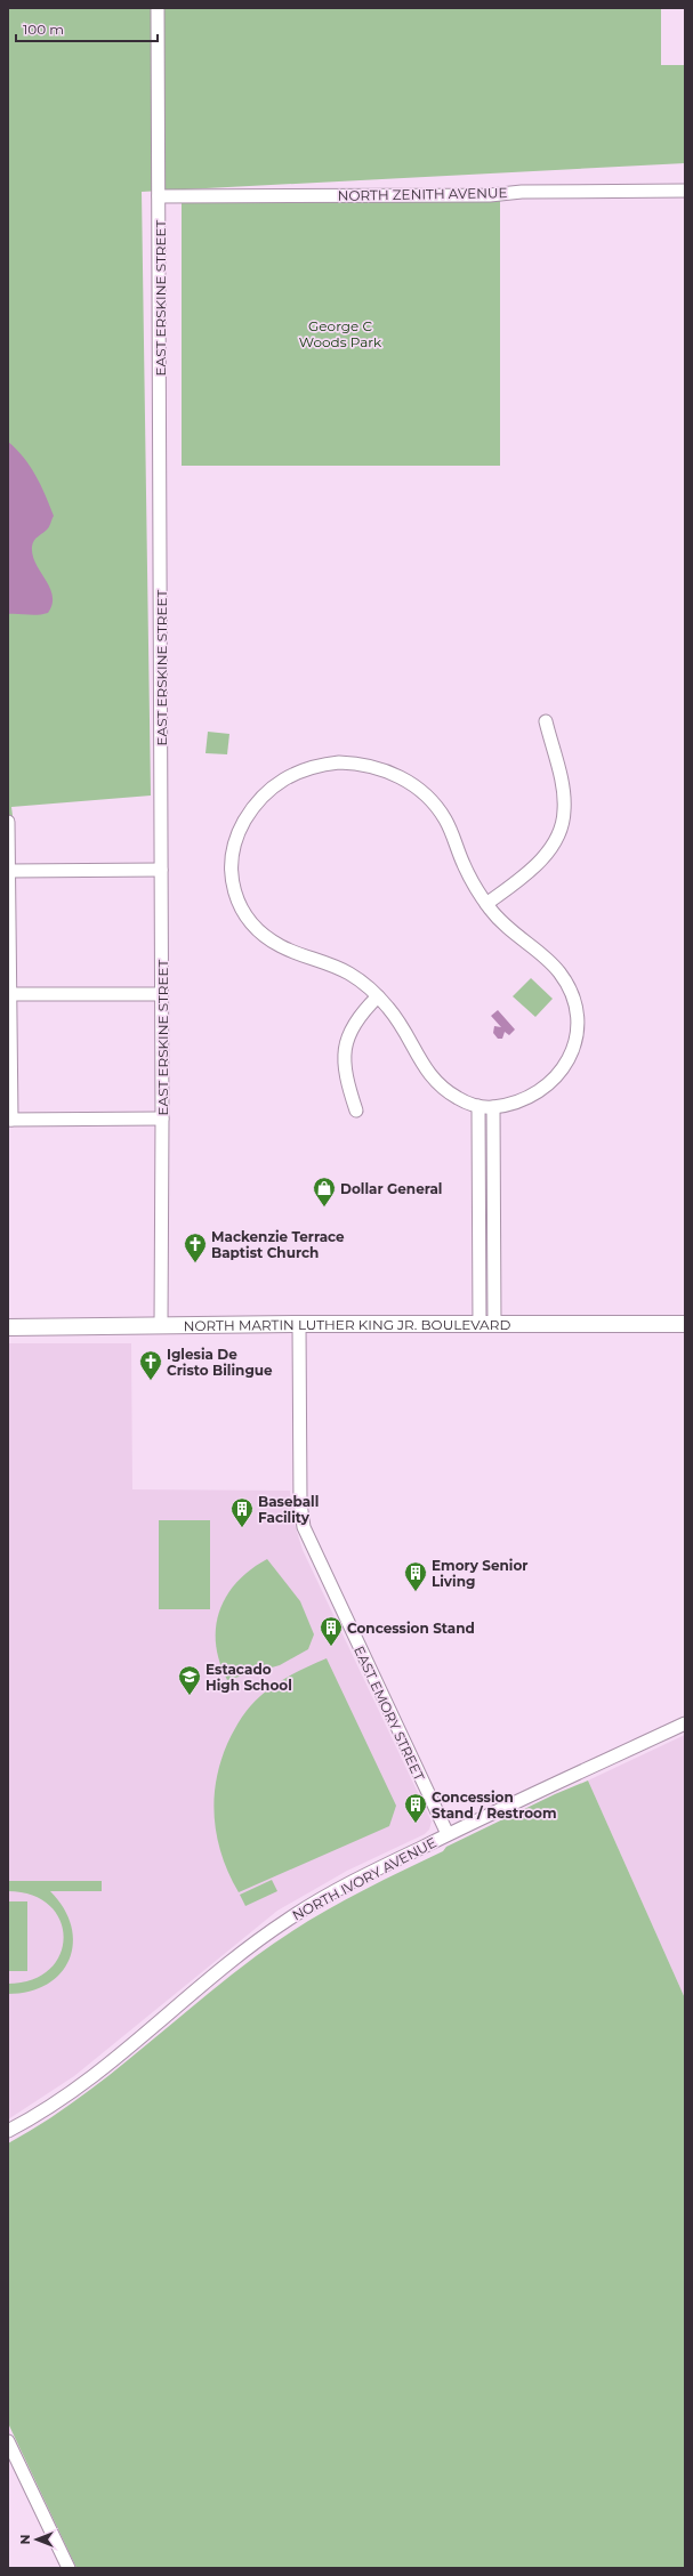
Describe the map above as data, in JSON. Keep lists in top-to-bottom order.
{
  "streets": {
    "main road": ["NORTH MARTIN LUTHER KING JR. BOULEVARD"],
    "street": [
      "NORTH ZENITH AVENUE",
      "EAST ERSKINE STREET",
      "EAST EMORY STREET",
      "NORTH IVORY AVENUE"
    ]
  },
  "crossings": [
    ["NORTH ZENITH AVENUE", "EAST ERSKINE STREET"],
    ["EAST ERSKINE STREET", "NORTH MARTIN LUTHER KING JR. BOULEVARD"],
    ["NORTH MARTIN LUTHER KING JR. BOULEVARD", "EAST EMORY STREET"],
    ["EAST EMORY STREET", "NORTH IVORY AVENUE"]
  ],
  "parks": ["George C Woods Park"],
  "places": {
    "shop": ["Dollar General"],
    "church": ["Mackenzie Terrace Baptist Church", "Iglesia De Cristo Bilingue"],
    "building": [
      "Baseball Facility",
      "Emory Senior Living",
      "Concession Stand",
      "Concession Stand / Restroom"
    ],
    "school or university": ["Estacado High School"]
  },
  "scale_bar": "100 m",
  "north": "left"
}
